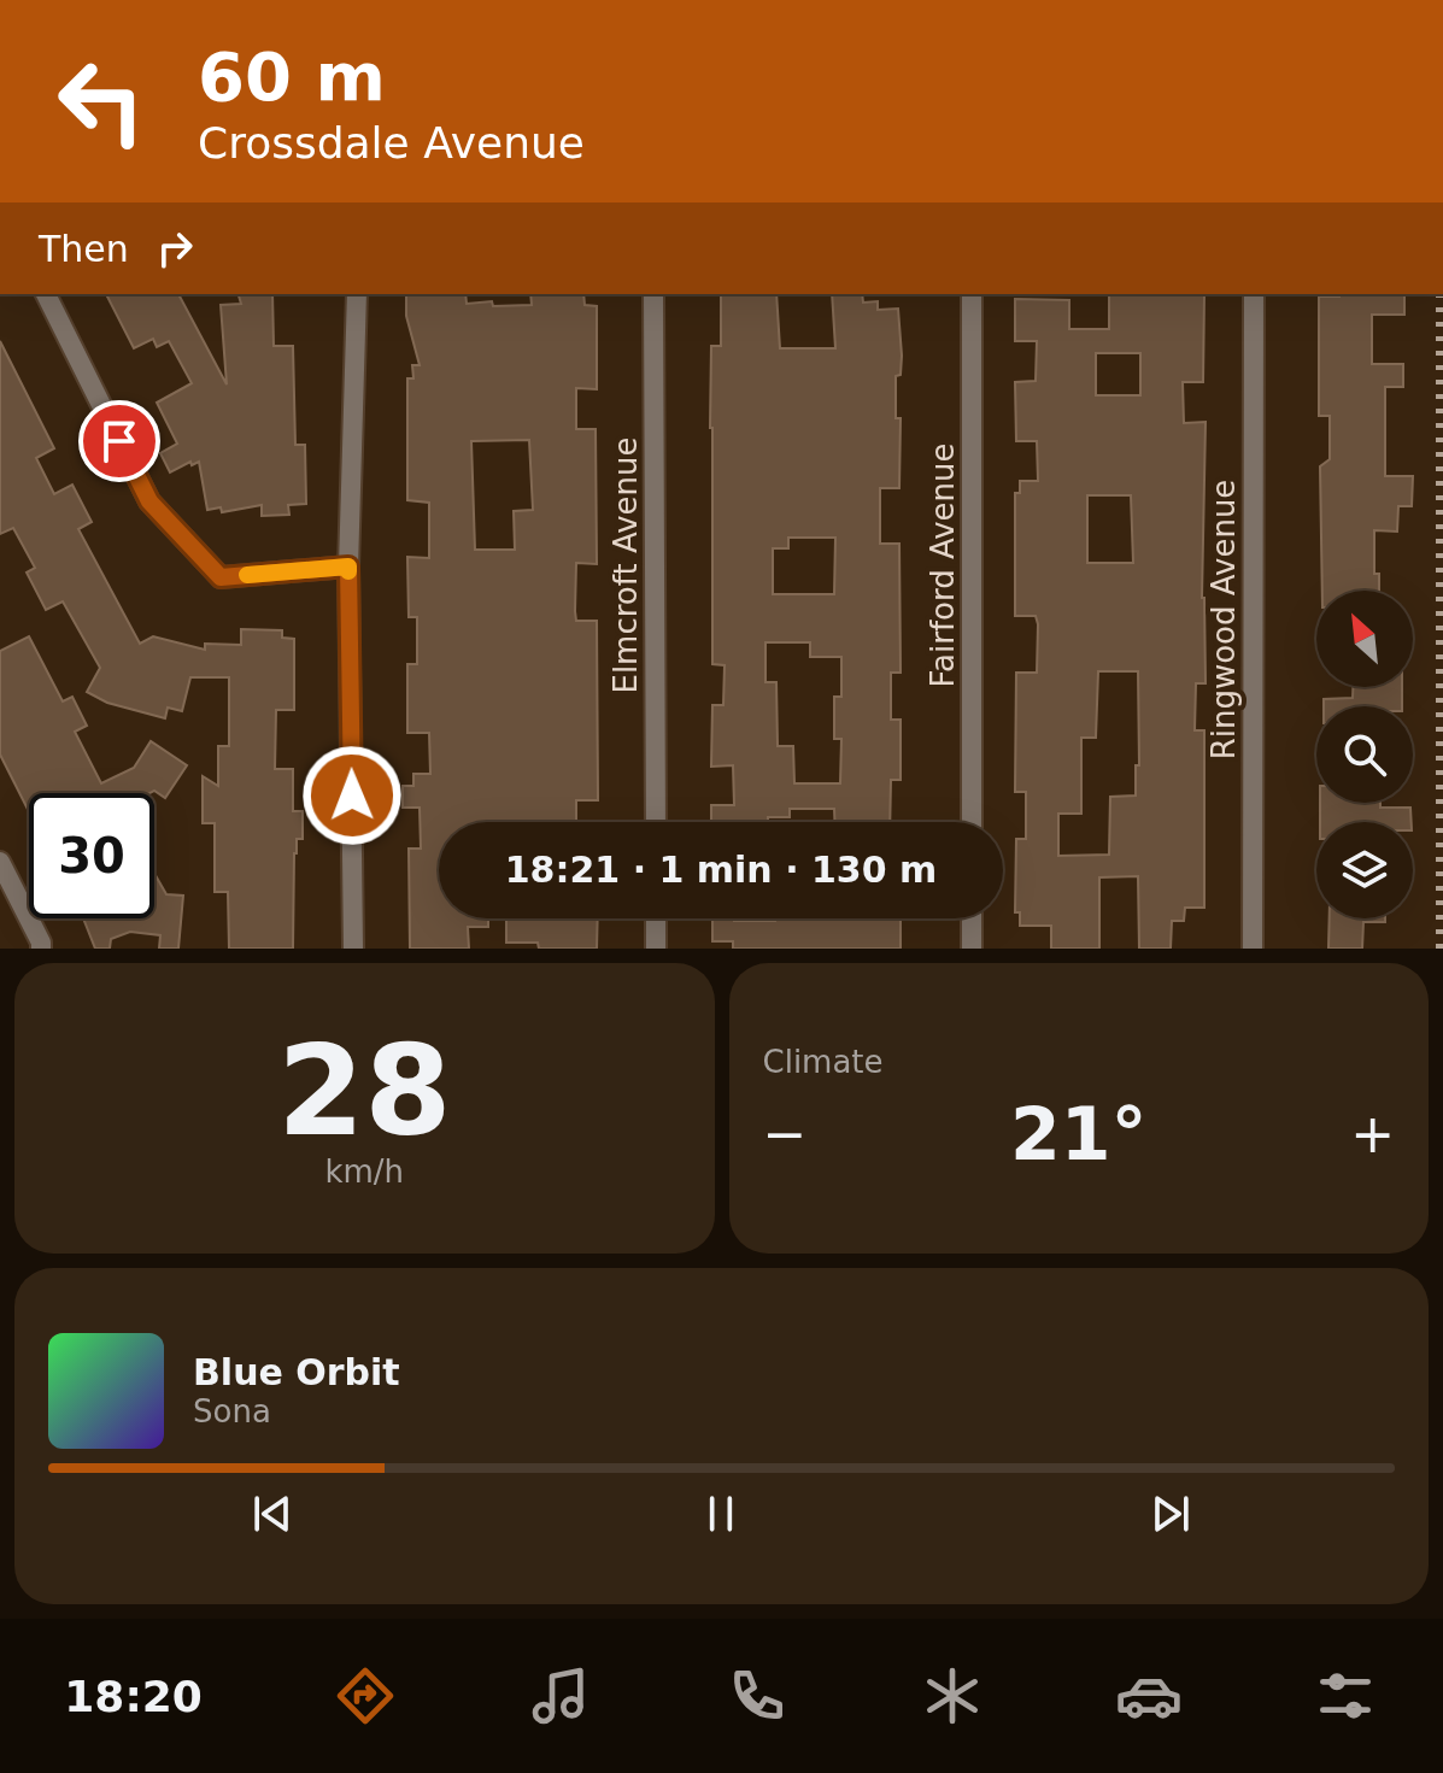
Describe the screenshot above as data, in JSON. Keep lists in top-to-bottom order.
{
  "streets": {
    "street": ["Elmcroft Avenue", "Fairford Avenue", "Ringwood Avenue"]
  },
  "north": "top left",
  "page": {
    "turn": ["60 m", "Crossdale Avenue"],
    "then": "Then",
    "limit": "30",
    "trip": "18:21 · 1 min · 130 m",
    "tile": [
      ["28", "km/h"],
      "Climate"
    ],
    "heat": ["−", "21°", "+"],
    "song": ["Blue Orbit", "Sona"],
    "tabs": "18:20"
  }
}
